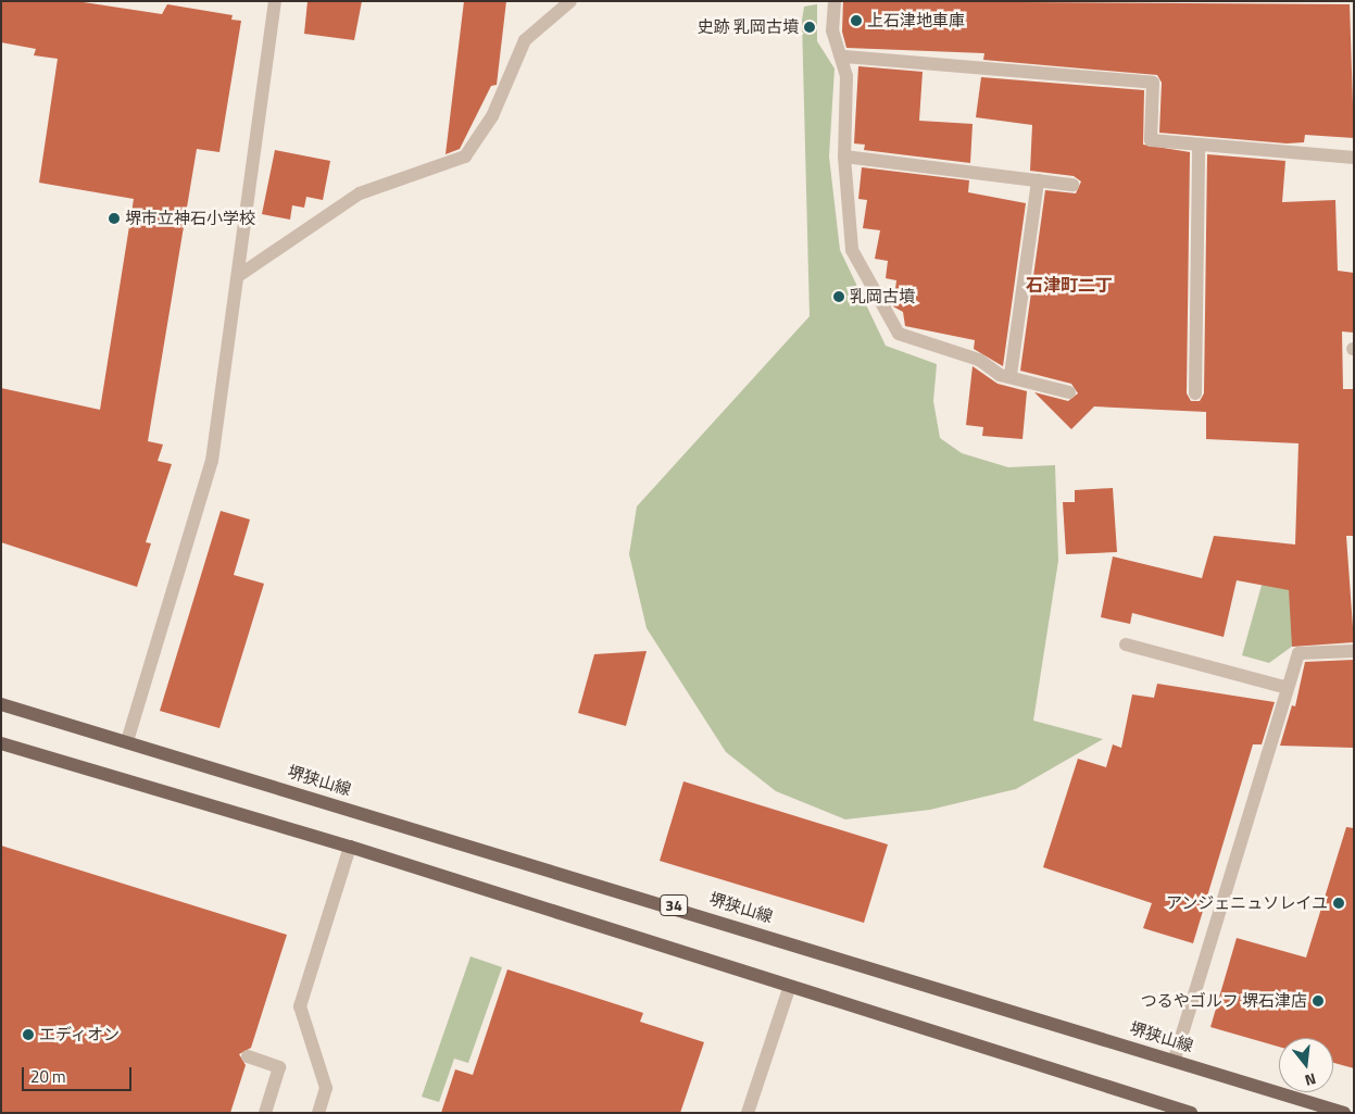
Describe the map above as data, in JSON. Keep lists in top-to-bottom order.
{
  "streets": {
    "main road": ["堺狭山線", "34"]
  },
  "districts": ["石津町二丁"],
  "places": [
    "上石津地車庫",
    "史跡 乳岡古墳",
    "堺市立神石小学校",
    "乳岡古墳",
    "アンジェニュソレイユ",
    "つるやゴルフ 堺石津店",
    "エディオン"
  ],
  "scale_bar": "20 m",
  "north": "bottom"
}
